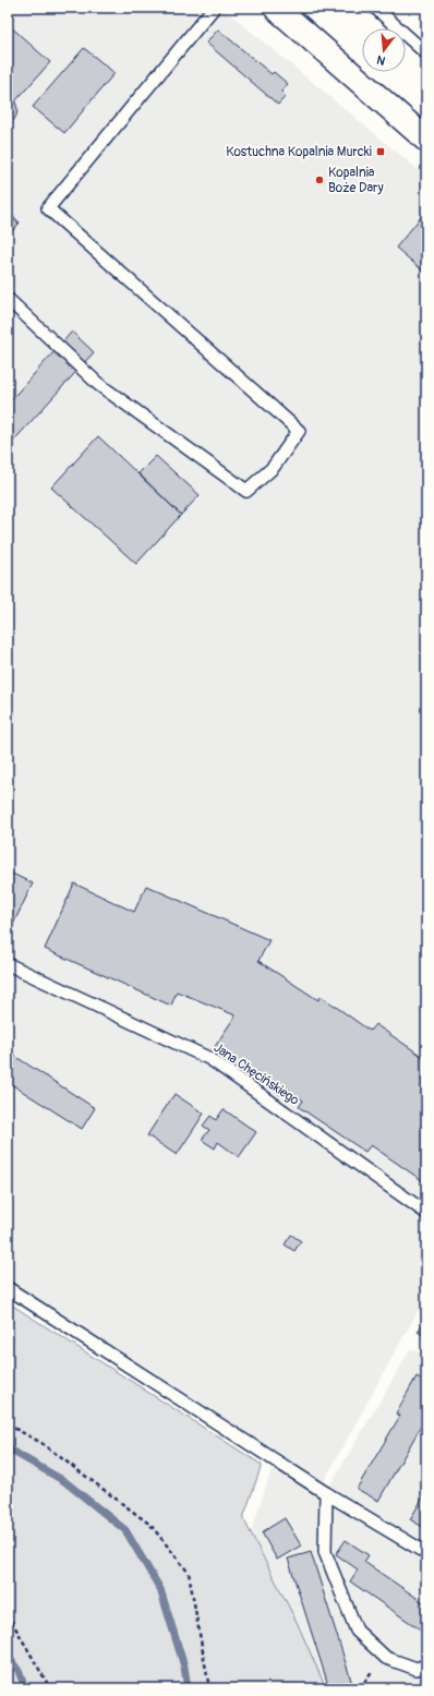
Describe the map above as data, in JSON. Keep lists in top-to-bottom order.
{
  "streets": {
    "lane": ["Jana Chęcińskiego"]
  },
  "places": {
    "transit": ["Kostuchna Kopalnia Murcki"],
    "other": ["Kopalnia Boże Dary"]
  },
  "north": "bottom"
}
